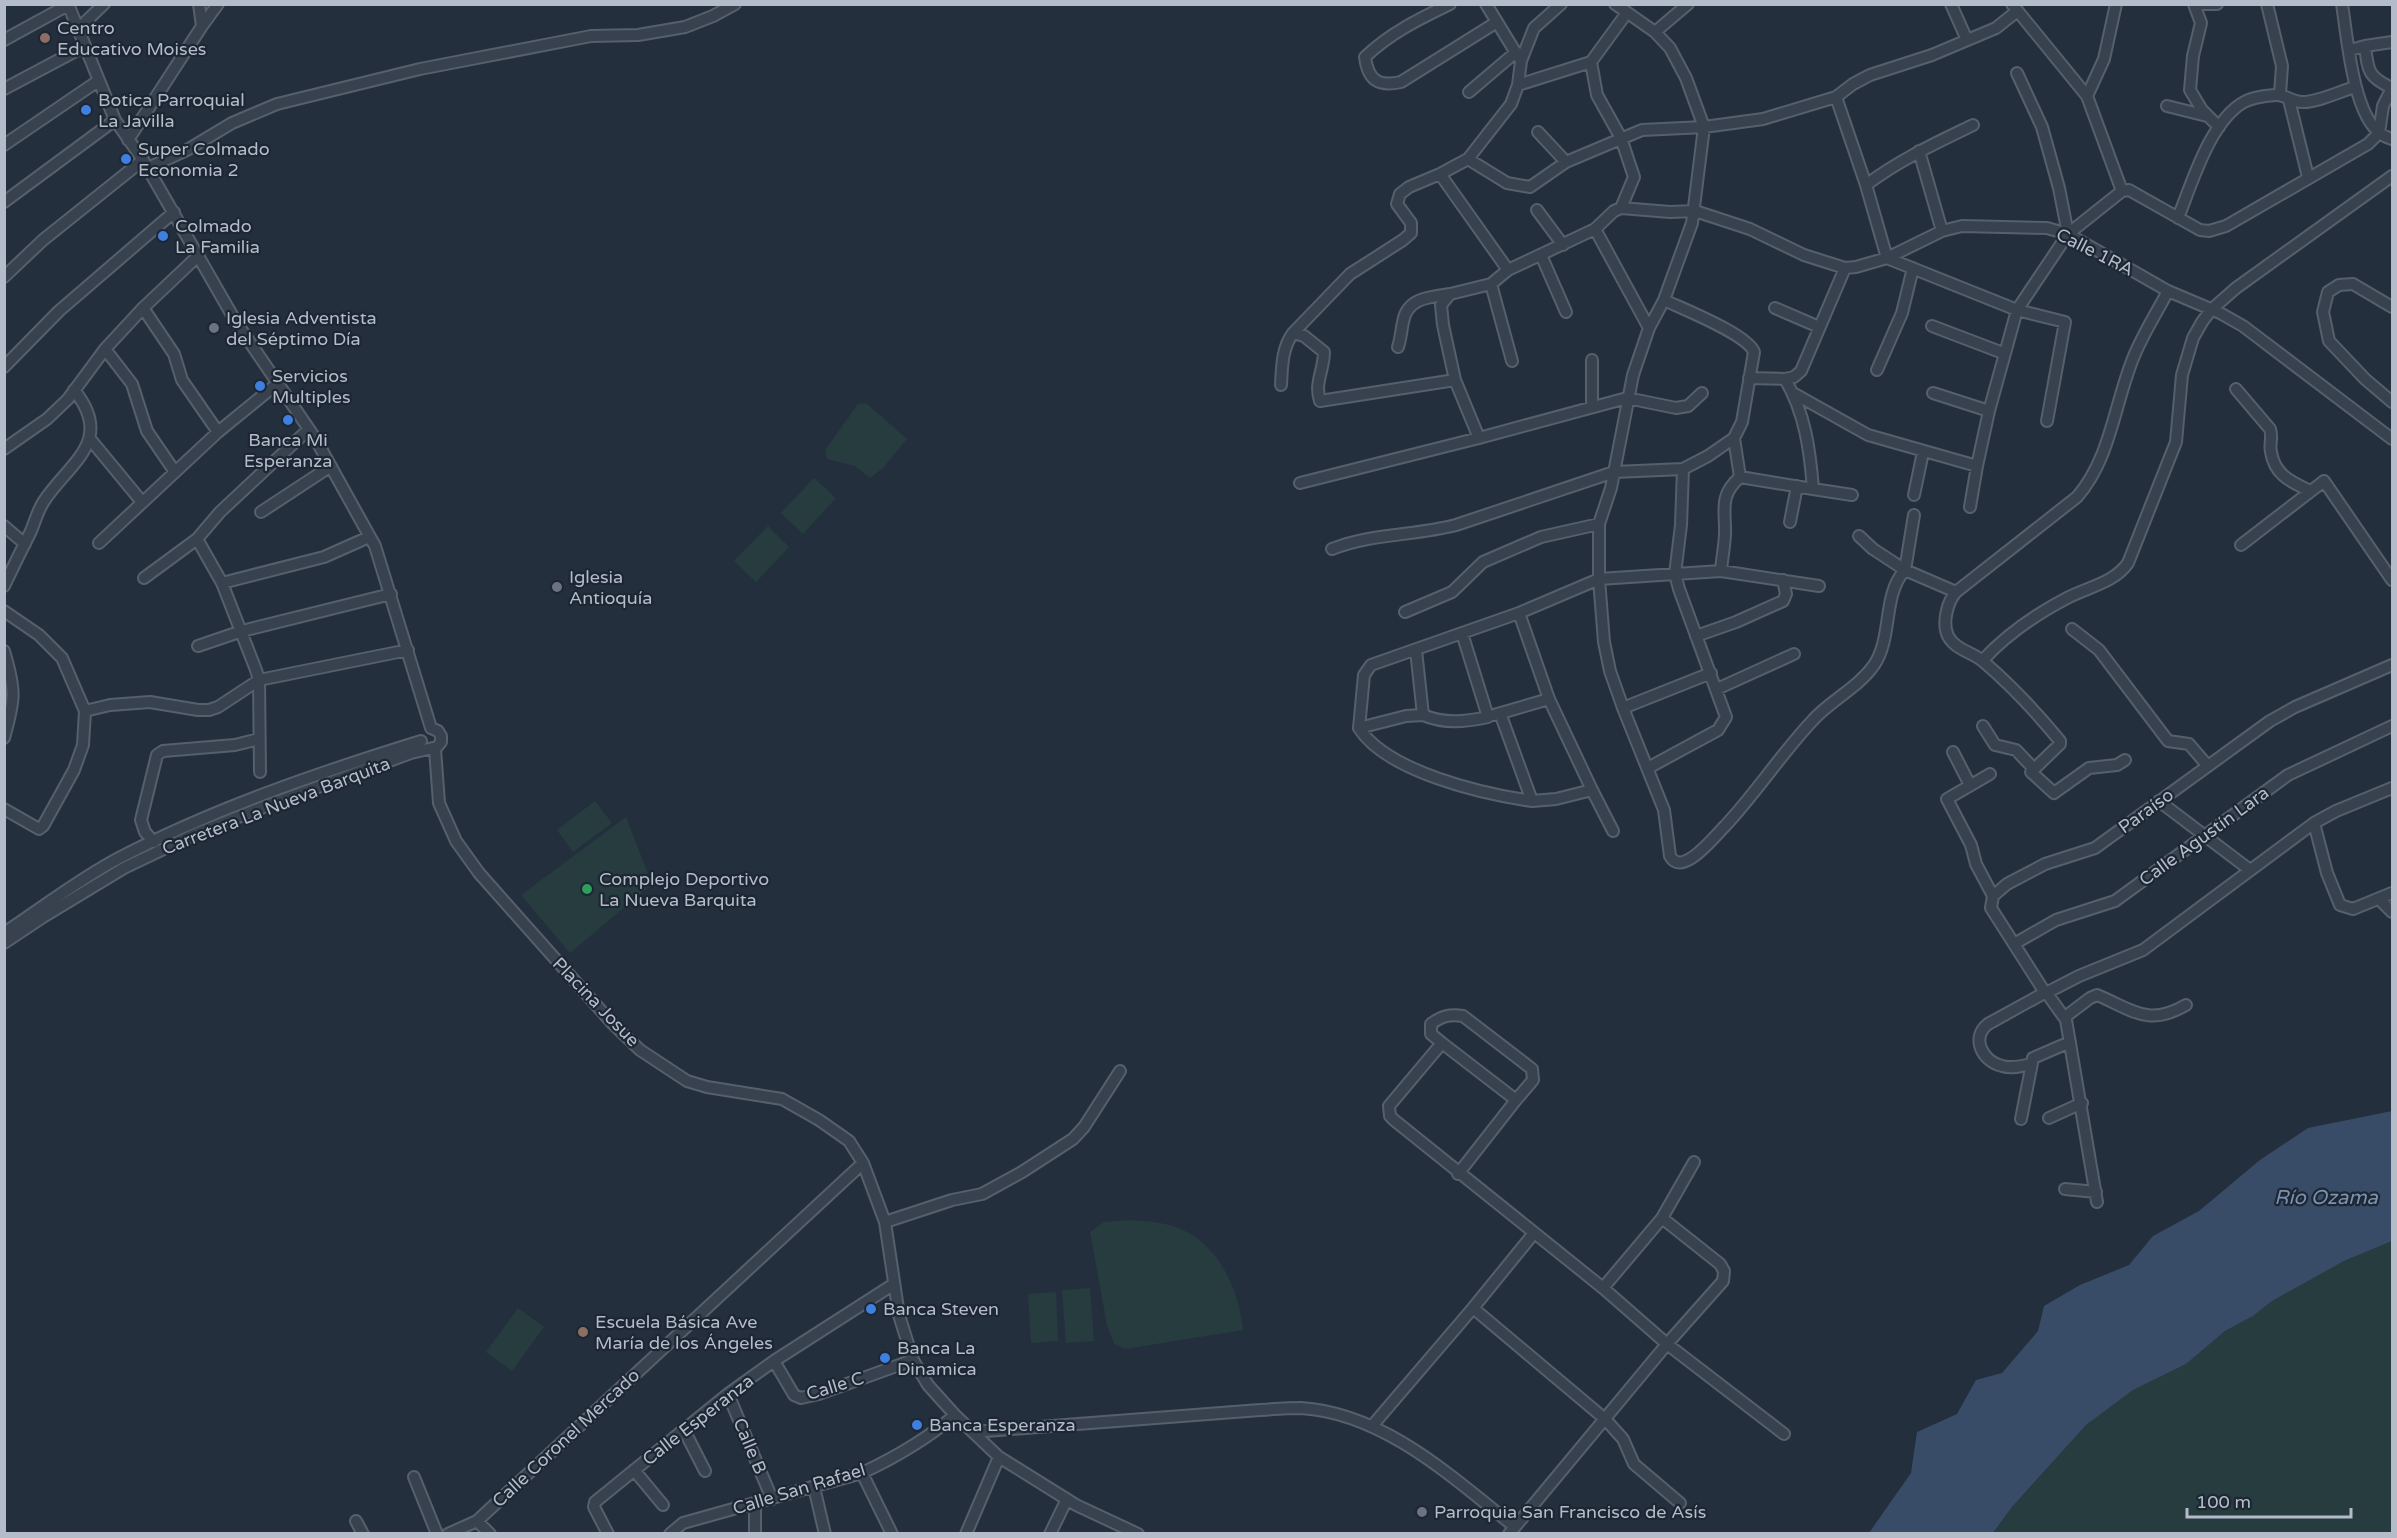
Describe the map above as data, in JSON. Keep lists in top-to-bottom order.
{
  "streets": {
    "street": [
      "Calle 1RA",
      "Carretera La Nueva Barquita",
      "Paraíso",
      "Calle Agustín Lara",
      "Placina Josue",
      "Calle C",
      "Calle Esperanza",
      "Calle Coronel Mercado",
      "Calle B",
      "Calle San Rafael"
    ]
  },
  "crossings": [
    ["Carretera La Nueva Barquita", "Placina Josue"],
    ["Placina Josue", "Calle C"],
    ["Placina Josue", "Calle Esperanza"],
    ["Placina Josue", "Calle Coronel Mercado"],
    ["Placina Josue", "Calle San Rafael"],
    ["Calle C", "Calle Esperanza"],
    ["Calle Esperanza", "Calle B"],
    ["Calle B", "Calle San Rafael"]
  ],
  "water": ["Río Ozama"],
  "places": [
    "Centro Educativo Moises",
    "Botica Parroquial La Javilla",
    "Super Colmado Economia 2",
    "Colmado La Familia",
    "Iglesia Adventista del Séptimo Día",
    "Servicios Multiples",
    "Banca Mi Esperanza",
    "Iglesia Antioquía",
    "Complejo Deportivo La Nueva Barquita",
    "Banca Steven",
    "Escuela Básica Ave María de los Ángeles",
    "Banca La Dinamica",
    "Banca Esperanza",
    "Parroquia San Francisco de Asís"
  ],
  "scale_bar": "100 m"
}
